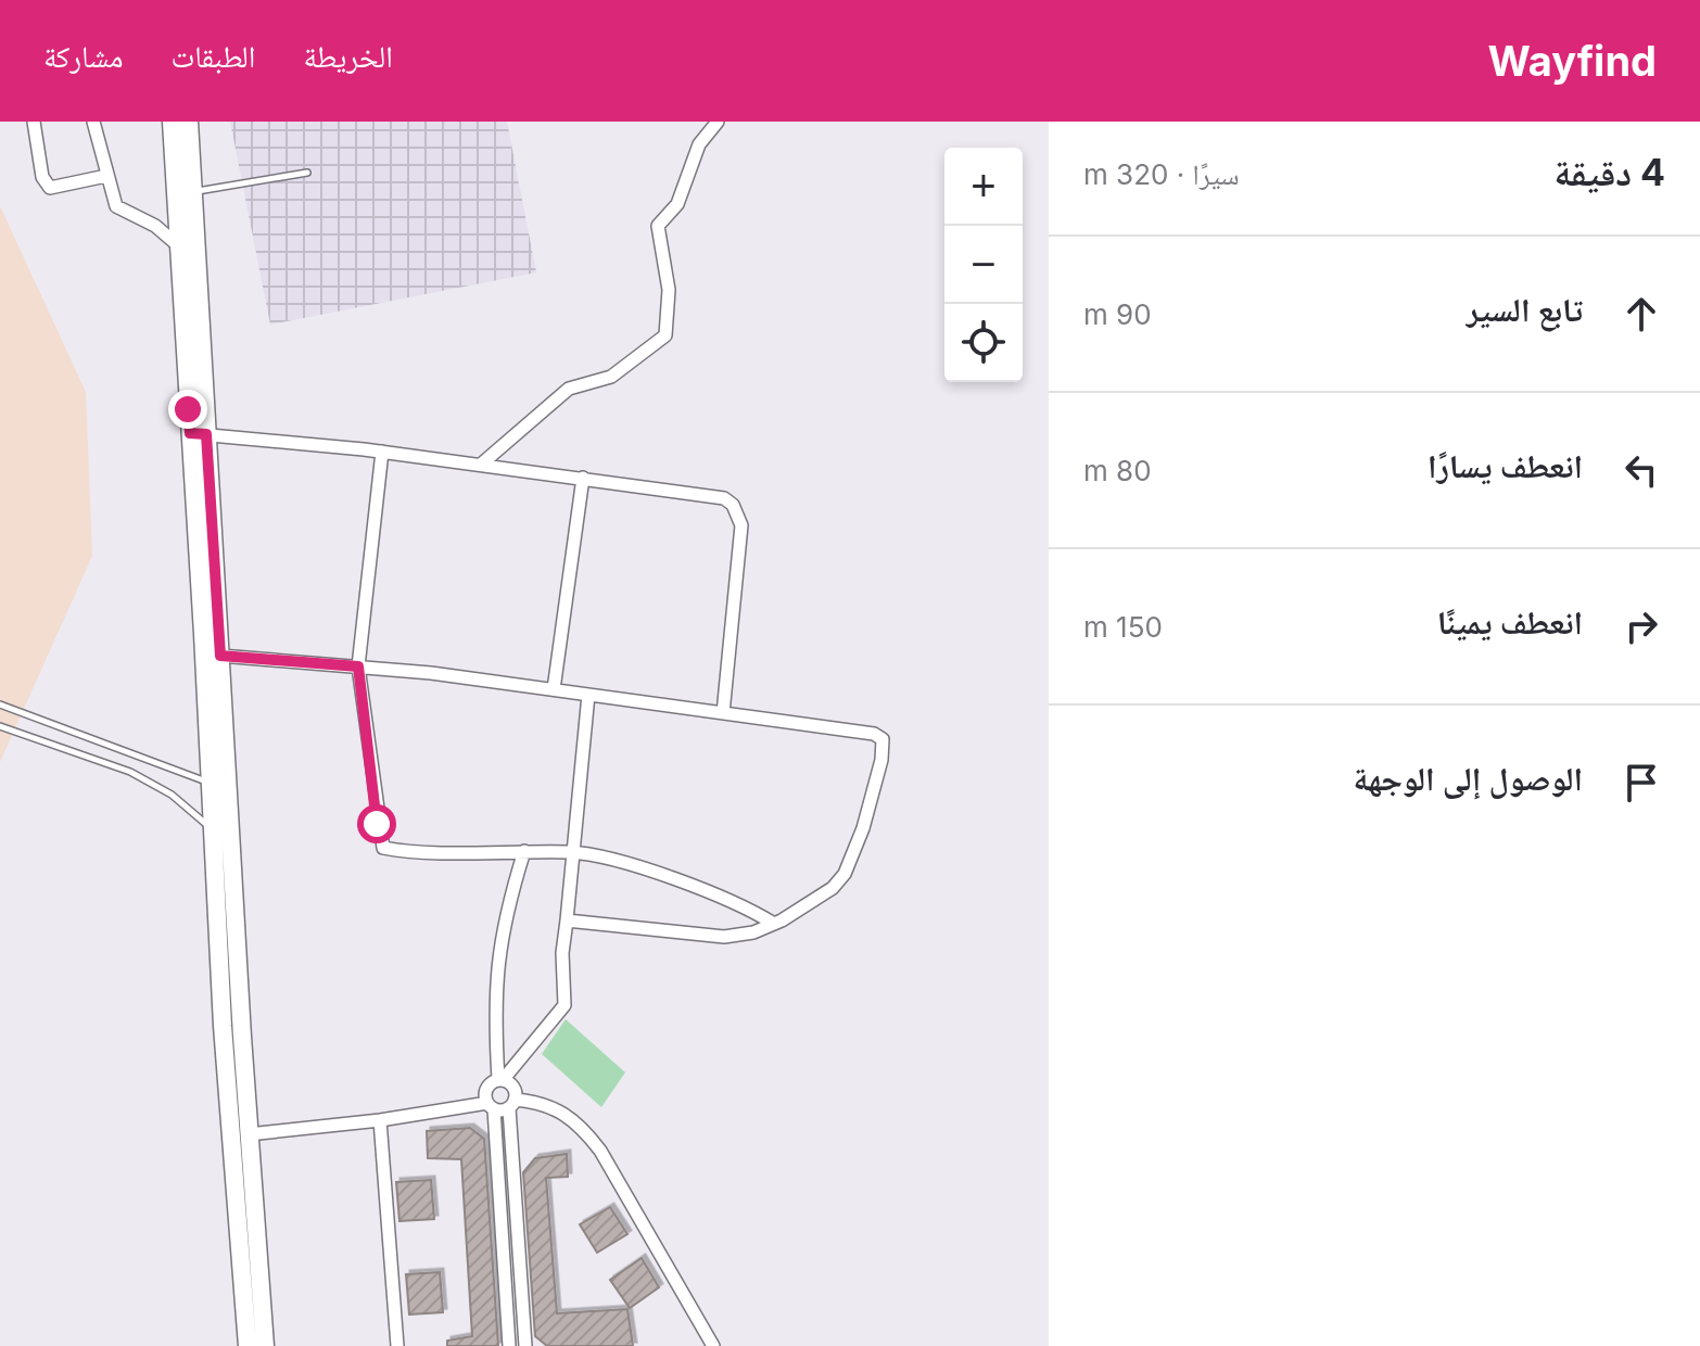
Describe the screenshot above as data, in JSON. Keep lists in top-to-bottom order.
{
  "page": {
    "header": "Wayfind",
    "nav": ["الخريطة", "الطبقات", "مشاركة"],
    "heading": ["4 دقيقة", "سيرًا · 320 m"],
    "map_buttons": ["+", "−"],
    "list": [
      ["تابع السير", "90 m"],
      ["انعطف يسارًا", "80 m"],
      ["انعطف يمينًا", "150 m"],
      "الوصول إلى الوجهة"
    ]
  }
}
